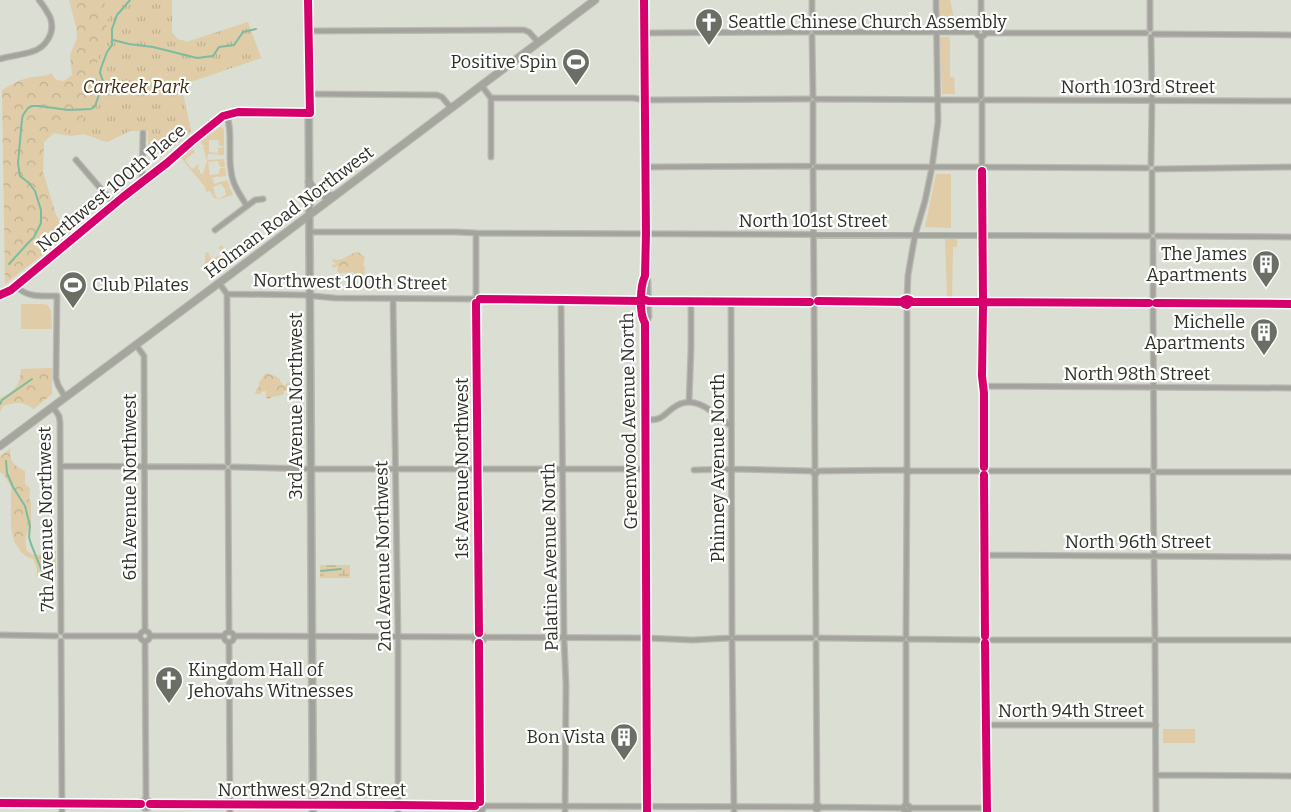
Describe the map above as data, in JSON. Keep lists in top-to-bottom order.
{
  "streets": {
    "main road": [
      "Northwest 100th Place",
      "Holman Road Northwest",
      "3rd Avenue Northwest",
      "Greenwood Avenue North"
    ],
    "street": [
      "North 103rd Street",
      "North 101st Street",
      "Northwest 100th Street",
      "North 98th Street",
      "1st Avenue Northwest",
      "Phinney Avenue North",
      "6th Avenue Northwest",
      "7th Avenue Northwest",
      "North 96th Street",
      "2nd Avenue Northwest",
      "Palatine Avenue North",
      "North 94th Street",
      "Northwest 92nd Street"
    ]
  },
  "crossings": [
    ["North 103rd Street", "Greenwood Avenue North"],
    ["Holman Road Northwest", "3rd Avenue Northwest"],
    ["Holman Road Northwest", "6th Avenue Northwest"],
    ["Holman Road Northwest", "7th Avenue Northwest"],
    ["North 101st Street", "3rd Avenue Northwest"],
    ["North 101st Street", "Greenwood Avenue North"],
    ["North 101st Street", "1st Avenue Northwest"],
    ["Northwest 100th Street", "3rd Avenue Northwest"],
    ["Northwest 100th Street", "Greenwood Avenue North"],
    ["Northwest 100th Street", "1st Avenue Northwest"],
    ["Northwest 100th Street", "Phinney Avenue North"],
    ["Northwest 100th Street", "2nd Avenue Northwest"],
    ["Northwest 100th Street", "Palatine Avenue North"],
    ["3rd Avenue Northwest", "Northwest 92nd Street"],
    ["2nd Avenue Northwest", "Northwest 92nd Street"]
  ],
  "parks": ["Carkeek Park"],
  "places": {
    "church": ["Seattle Chinese Church Assembly", "Kingdom Hall of Jehovahs Witnesses"],
    "sports": ["Positive Spin", "Club Pilates"],
    "building": ["The James Apartments", "Michelle Apartments", "Bon Vista"]
  }
}
